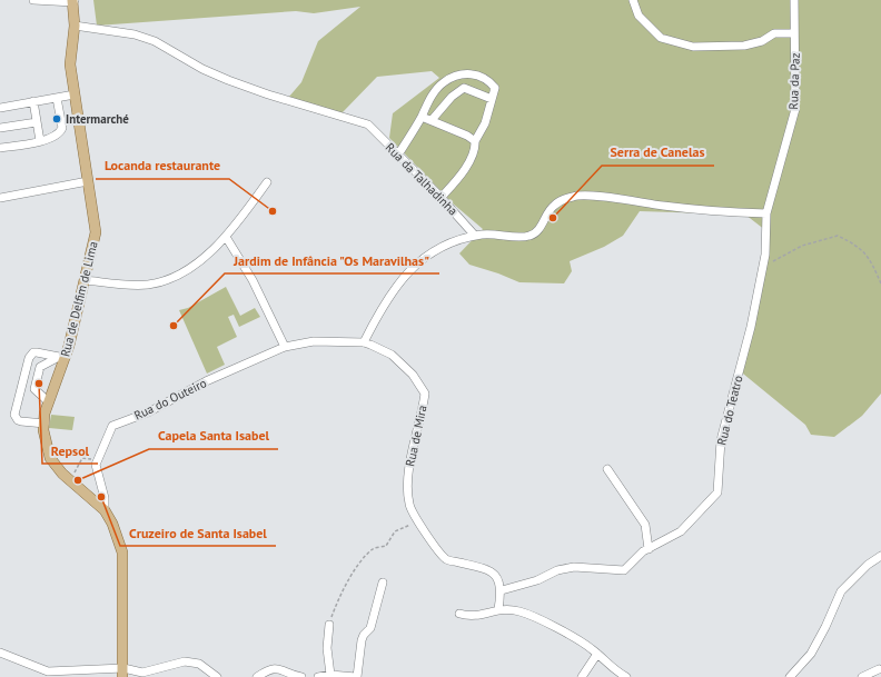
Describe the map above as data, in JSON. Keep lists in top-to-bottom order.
{
  "streets": {
    "main road": ["Rua de Delfim de Lima"],
    "street": [
      "Rua da Paz",
      "Rua da Talhadinha",
      "Rua do Outeiro",
      "Rua do Teatro",
      "Rua de Mira"
    ]
  },
  "crossings": [
    ["Rua da Paz", "Rua do Teatro"],
    ["Rua da Talhadinha", "Rua de Delfim de Lima"],
    ["Rua do Outeiro", "Rua de Mira"],
    ["Rua do Teatro", "Rua de Mira"]
  ],
  "places": [
    "Intermarché",
    "Locanda restaurante",
    "Serra de Canelas",
    "Jardim de Infância \"Os Maravilhas\"",
    "Repsol",
    "Capela Santa Isabel",
    "Cruzeiro de Santa Isabel"
  ]
}
